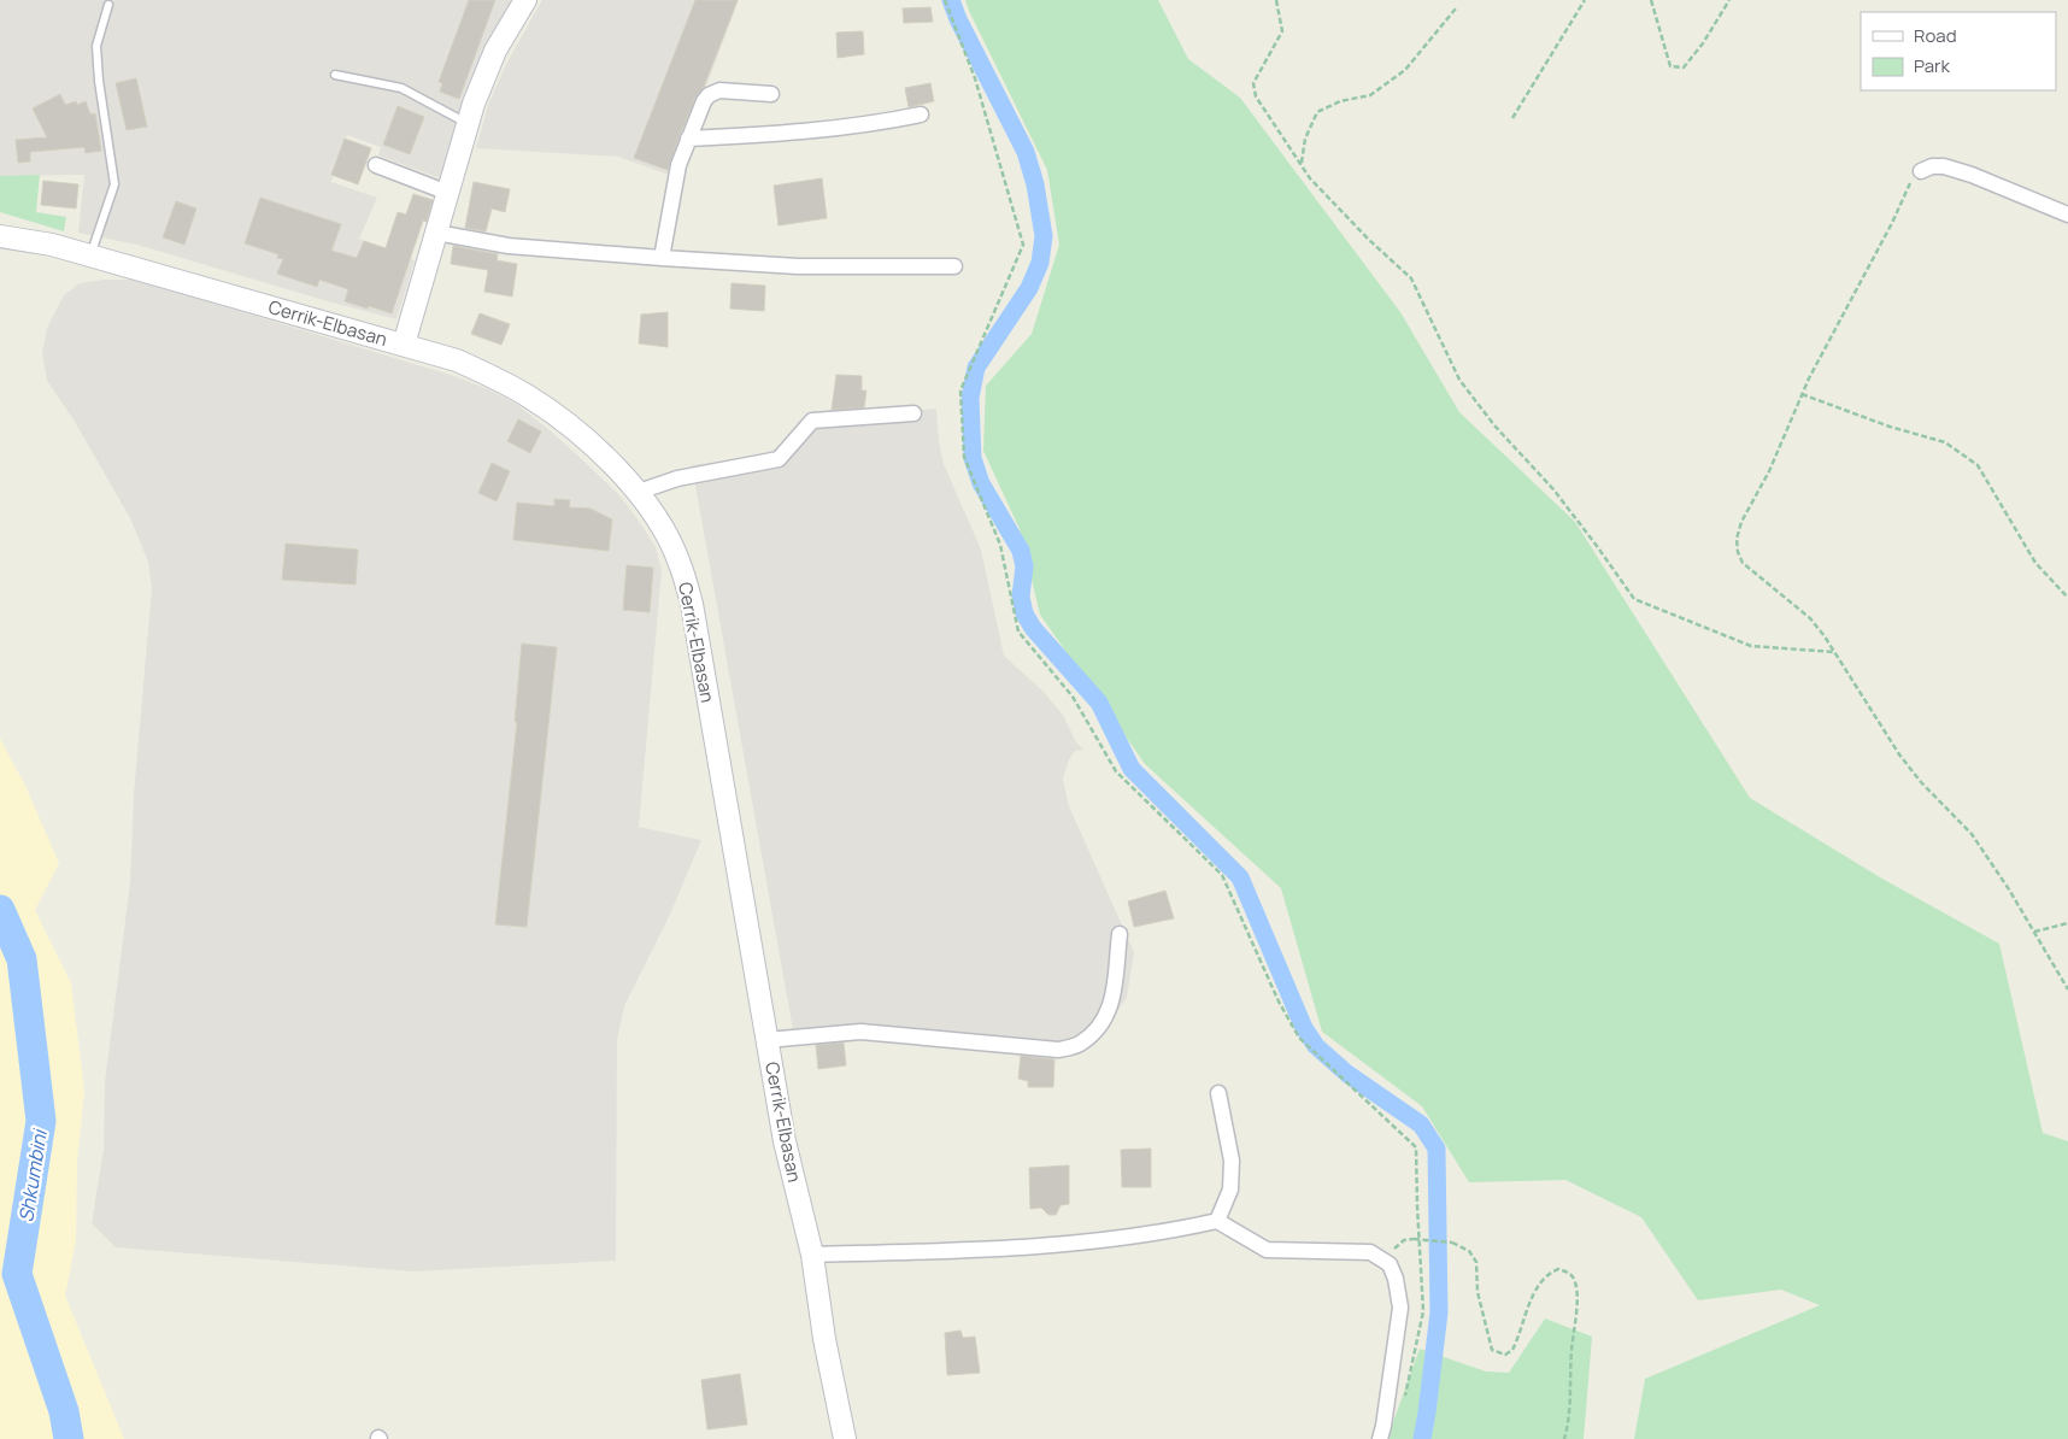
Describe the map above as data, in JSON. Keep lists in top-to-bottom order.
{
  "streets": {
    "main road": ["Cerrik-Elbasan"]
  },
  "water": ["Shkumbini"],
  "legend": ["Road", "Park"]
}
